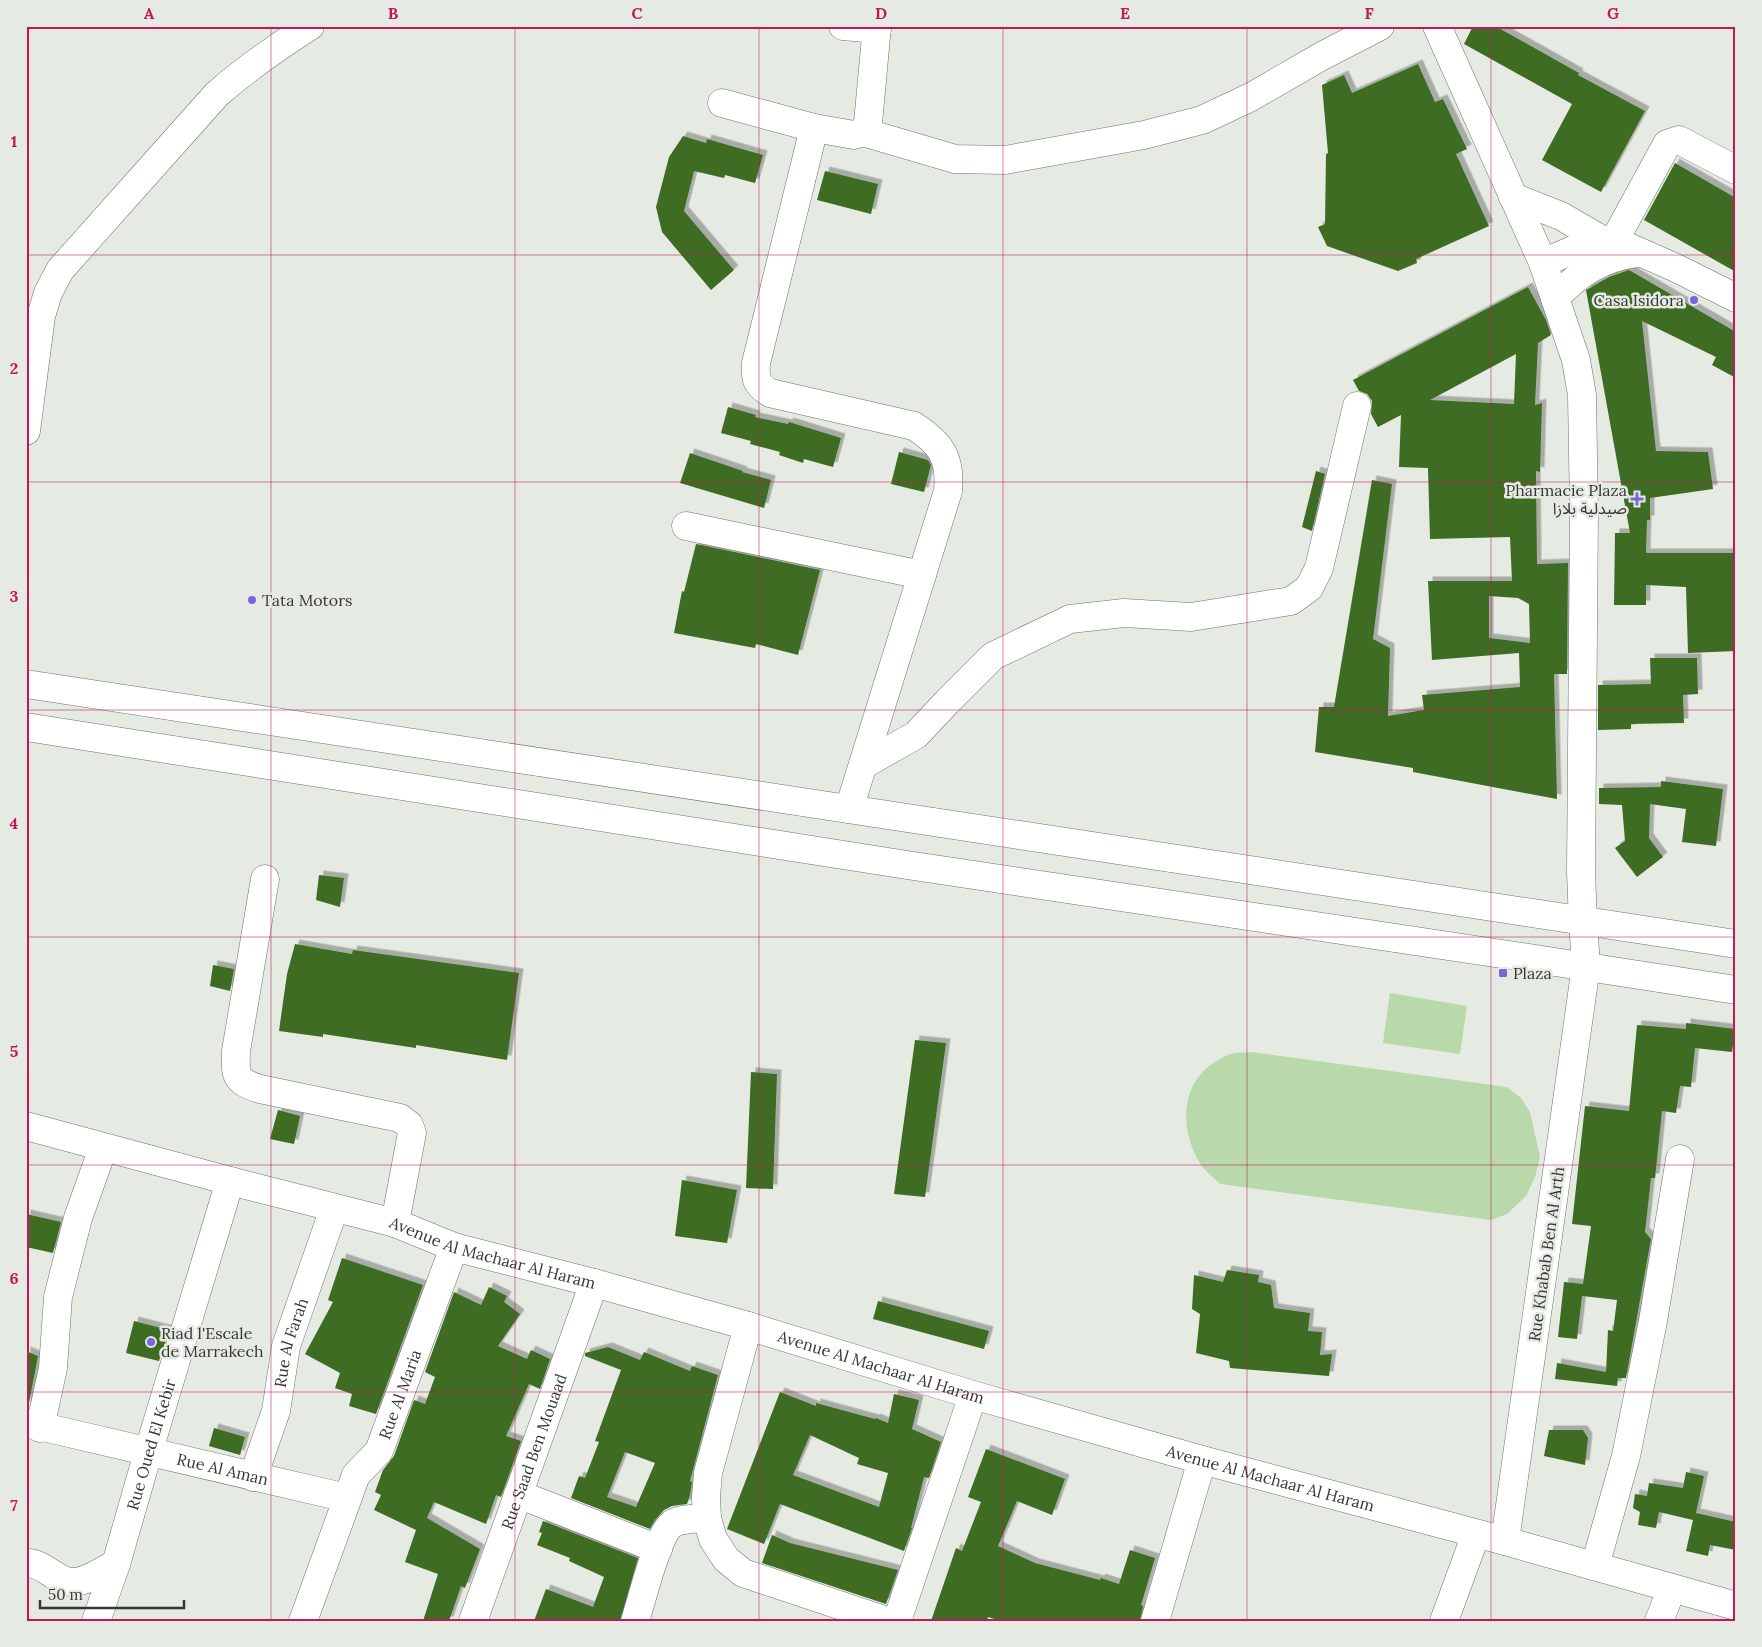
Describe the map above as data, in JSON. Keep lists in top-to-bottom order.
{
  "streets": {
    "street": [
      "Avenue Al Machaar Al Haram",
      "Rue Khabab Ben Al Arth",
      "Rue Al Farah",
      "Rue Al Maria",
      "Rue Oued El Kebir",
      "Rue Saad Ben Mouaad",
      "Rue Al Aman"
    ]
  },
  "crossings": [
    ["Avenue Al Machaar Al Haram", "Rue Khabab Ben Al Arth"],
    ["Avenue Al Machaar Al Haram", "Rue Al Farah"],
    ["Avenue Al Machaar Al Haram", "Rue Al Maria"],
    ["Avenue Al Machaar Al Haram", "Rue Oued El Kebir"],
    ["Avenue Al Machaar Al Haram", "Rue Saad Ben Mouaad"],
    ["Avenue Al Machaar Al Haram", "Rue Al Aman"],
    ["Rue Al Farah", "Rue Al Aman"],
    ["Rue Al Maria", "Rue Al Aman"],
    ["Rue Oued El Kebir", "Rue Al Aman"]
  ],
  "places": {
    "other": ["Casa Isidora", "Tata Motors", "Riad l'Escale de Marrakech"],
    "health": ["Pharmacie Plaza صيدلية بلازا"],
    "transit": ["Plaza"]
  },
  "scale_bar": "50 m",
  "grid": {
    "columns": [
      "A",
      "B",
      "C",
      "D",
      "E",
      "F",
      "G"
    ],
    "rows": [
      "1",
      "2",
      "3",
      "4",
      "5",
      "6",
      "7"
    ]
  }
}
